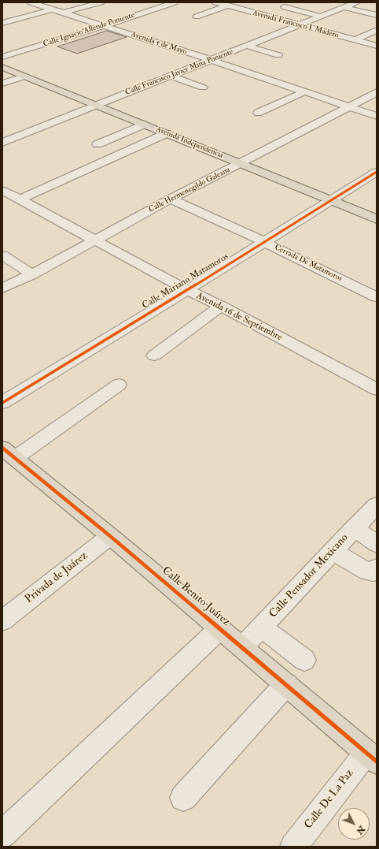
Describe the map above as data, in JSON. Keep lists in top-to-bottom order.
{
  "streets": {
    "main road": ["Avenida Independencia", "Calle Benito Juárez"],
    "street": [
      "Avenida Francisco I. Madero",
      "Calle Ignacio Allende Poniente",
      "Avenida 5 de Mayo",
      "Calle Francisco Javier Mina Poniente",
      "Calle Hermenegildo Galeana",
      "Cerrada De Matamoros",
      "Calle Mariano Matamoros",
      "Avenida 16 de Septiembre",
      "Calle Pensador Mexicano",
      "Privada de Juárez",
      "Calle De La Paz"
    ]
  },
  "crossings": [
    ["Avenida Francisco I. Madero", "Calle Francisco Javier Mina Poniente"],
    ["Calle Ignacio Allende Poniente", "Avenida 5 de Mayo"],
    ["Avenida 5 de Mayo", "Calle Francisco Javier Mina Poniente"],
    ["Avenida 5 de Mayo", "Calle Hermenegildo Galeana"],
    ["Calle Francisco Javier Mina Poniente", "Avenida Independencia"],
    ["Avenida Independencia", "Calle Hermenegildo Galeana"],
    ["Avenida Independencia", "Calle Mariano Matamoros"],
    ["Calle Hermenegildo Galeana", "Cerrada De Matamoros"],
    ["Calle Hermenegildo Galeana", "Avenida 16 de Septiembre"],
    ["Cerrada De Matamoros", "Calle Mariano Matamoros"],
    ["Calle Mariano Matamoros", "Avenida 16 de Septiembre"],
    ["Calle Pensador Mexicano", "Calle Benito Juárez"],
    ["Privada de Juárez", "Calle Benito Juárez"],
    ["Calle Benito Juárez", "Calle De La Paz"]
  ],
  "north": "bottom right"
}
